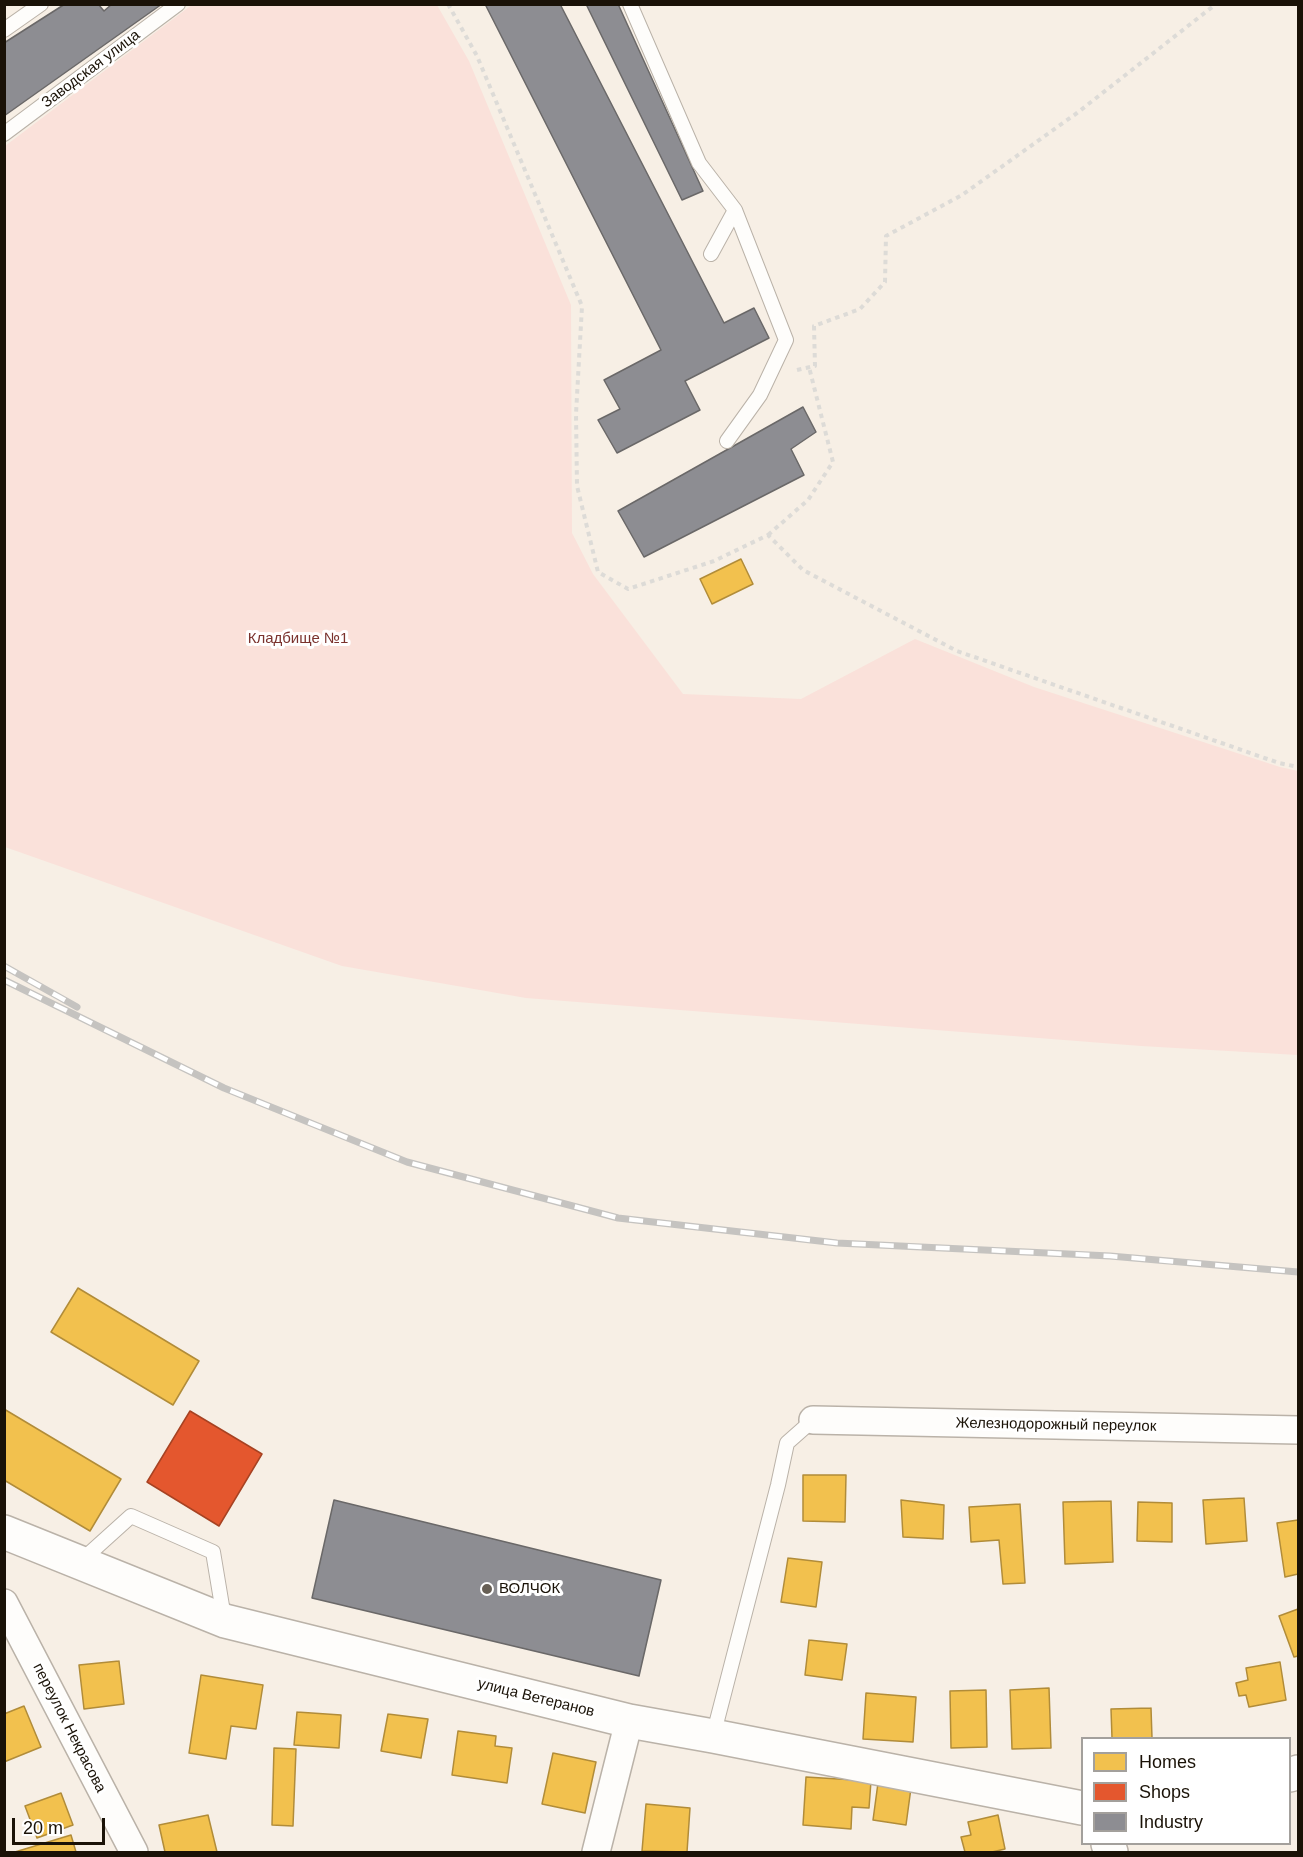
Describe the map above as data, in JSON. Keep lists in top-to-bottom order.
{
  "streets": {
    "street": ["Железнодорожный переулок", "улица Ветеранов", "переулок Некрасова"],
    "lane": ["Заводская улица"]
  },
  "parks": ["Кладбище №1"],
  "places": ["ВОЛЧОК"],
  "legend": ["Homes", "Shops", "Industry"],
  "scale_bar": "20 m"
}
